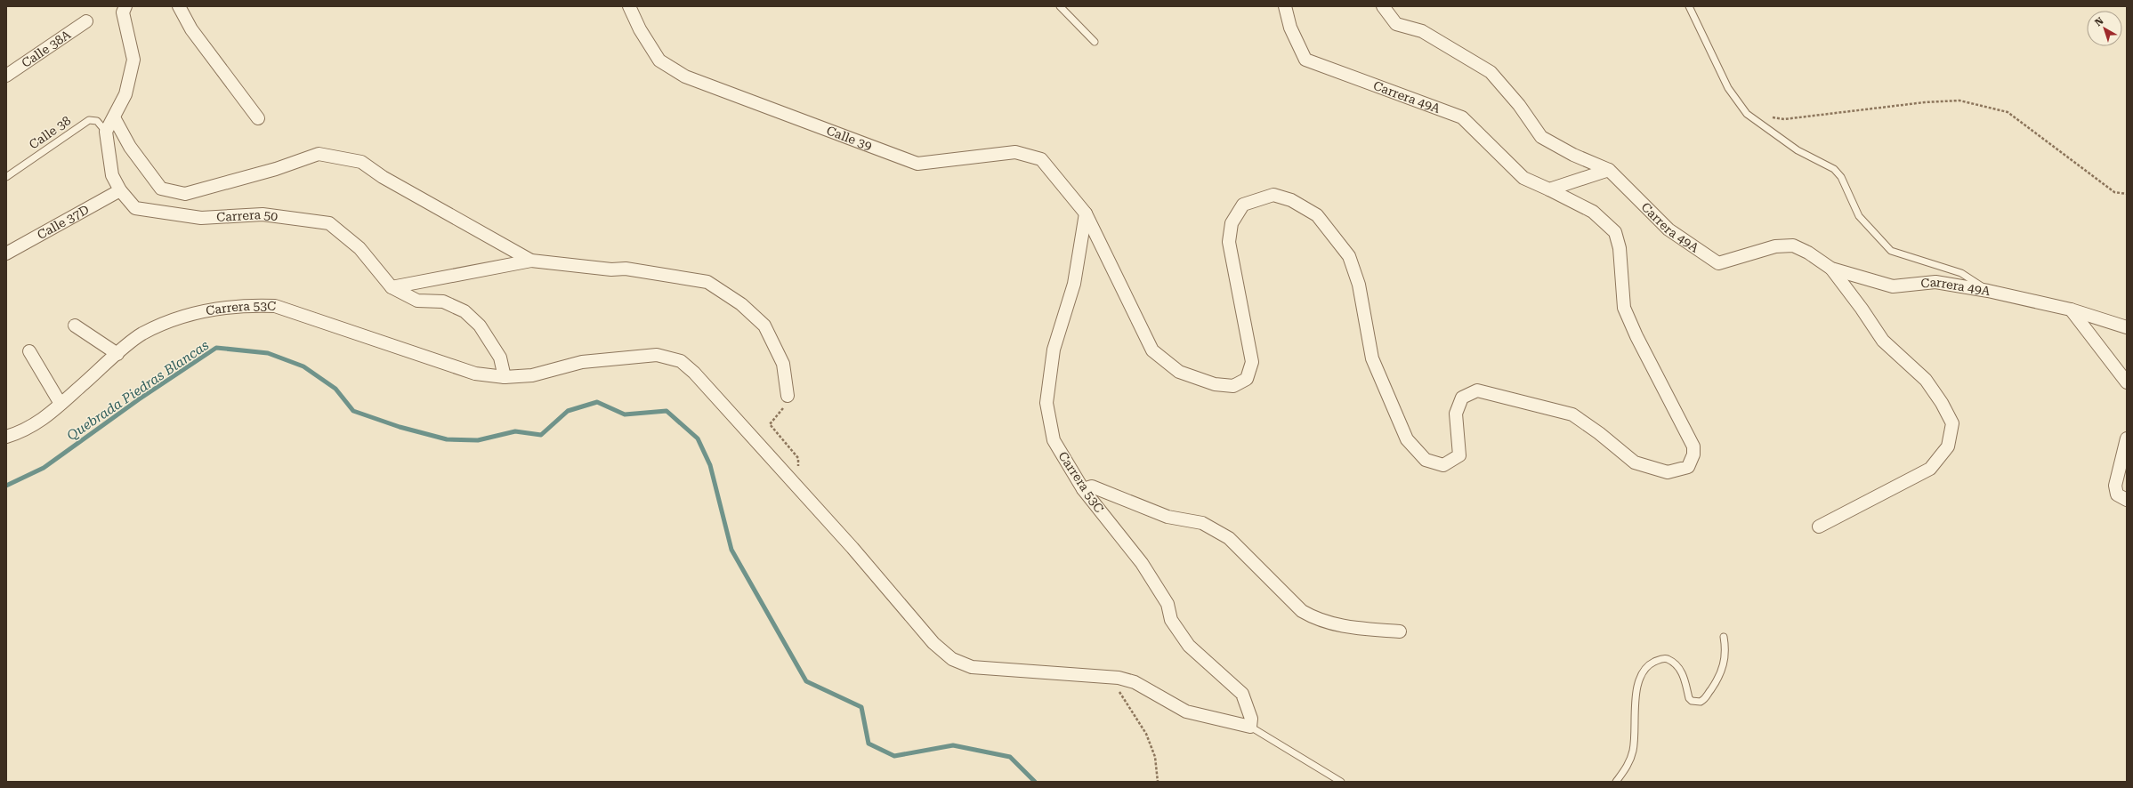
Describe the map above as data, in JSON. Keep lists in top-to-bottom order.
{
  "streets": {
    "street": [
      "Calle 38A",
      "Carrera 49A",
      "Calle 39",
      "Carrera 50",
      "Calle 37D",
      "Carrera 53C"
    ],
    "lane": ["Calle 38"]
  },
  "crossings": [
    ["Carrera 49A", "Calle 39"],
    ["Calle 38", "Carrera 50"],
    ["Calle 39", "Carrera 53C"],
    ["Carrera 50", "Calle 37D"],
    ["Carrera 50", "Carrera 53C"]
  ],
  "water": ["Quebrada Piedras Blancas"],
  "north": "top left"
}
